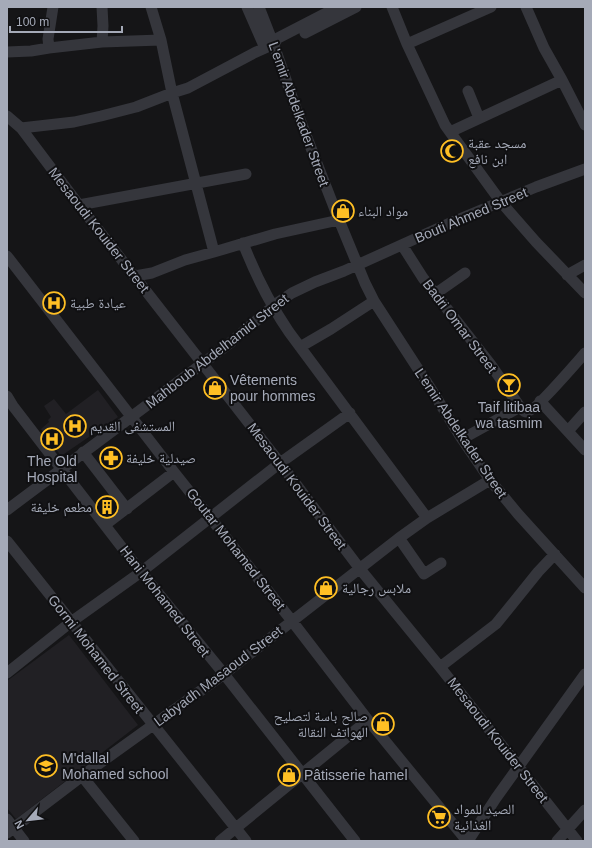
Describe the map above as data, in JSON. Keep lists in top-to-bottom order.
{
  "streets": {
    "street": [
      "L'emir Abdelkader Street",
      "Bouti Ahmed Street",
      "Mesaoudi Kouider Street",
      "Badri Omar Street",
      "Mahboub Abdelhamid Street",
      "Goutar Mohamed Street",
      "Hani Mohamed Street",
      "Gormi Mohamed Street",
      "Labyadh Masaoud Street"
    ]
  },
  "crossings": [
    ["L'emir Abdelkader Street", "Bouti Ahmed Street"],
    ["L'emir Abdelkader Street", "Mahboub Abdelhamid Street"],
    ["L'emir Abdelkader Street", "Labyadh Masaoud Street"],
    ["Bouti Ahmed Street", "Badri Omar Street"],
    ["Bouti Ahmed Street", "Mahboub Abdelhamid Street"],
    ["Mesaoudi Kouider Street", "Mahboub Abdelhamid Street"],
    ["Mesaoudi Kouider Street", "Labyadh Masaoud Street"],
    ["Mahboub Abdelhamid Street", "Goutar Mohamed Street"],
    ["Mahboub Abdelhamid Street", "Hani Mohamed Street"],
    ["Goutar Mohamed Street", "Labyadh Masaoud Street"],
    ["Hani Mohamed Street", "Labyadh Masaoud Street"],
    ["Gormi Mohamed Street", "Labyadh Masaoud Street"]
  ],
  "places": {
    "mosque": ["مسجد عقبة ابن نافع"],
    "shop": [
      "مواد البناء",
      "Vêtements pour hommes",
      "ملابس رجالية",
      "صالح باسة لتصليح الهواتف النقالة",
      "Pâtisserie hamel"
    ],
    "hospital": ["عيادة طبية", "المستشفى القديم", "The Old Hospital"],
    "bar": ["Taif litibaa wa tasmim"],
    "pharmacy": ["صيدلية خليفة"],
    "building": ["مطعم خليفة"],
    "school or university": ["M'dallal Mohamed school"],
    "supermarket": ["الصيد للمواد الغذائية"]
  },
  "scale_bar": "100 m",
  "north": "bottom left"
}
